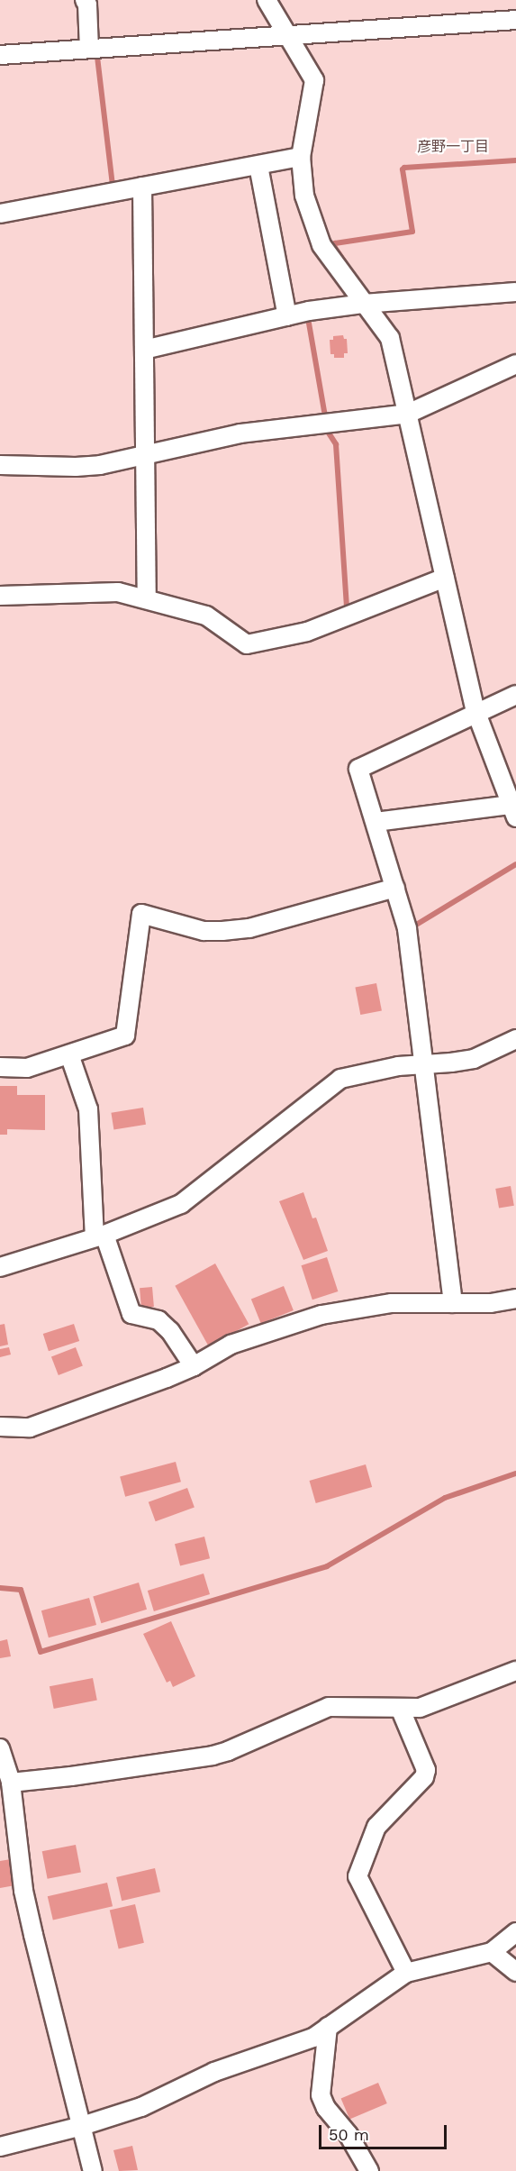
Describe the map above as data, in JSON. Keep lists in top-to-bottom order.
{
  "districts": ["彦野一丁目"],
  "scale_bar": "50 m"
}
